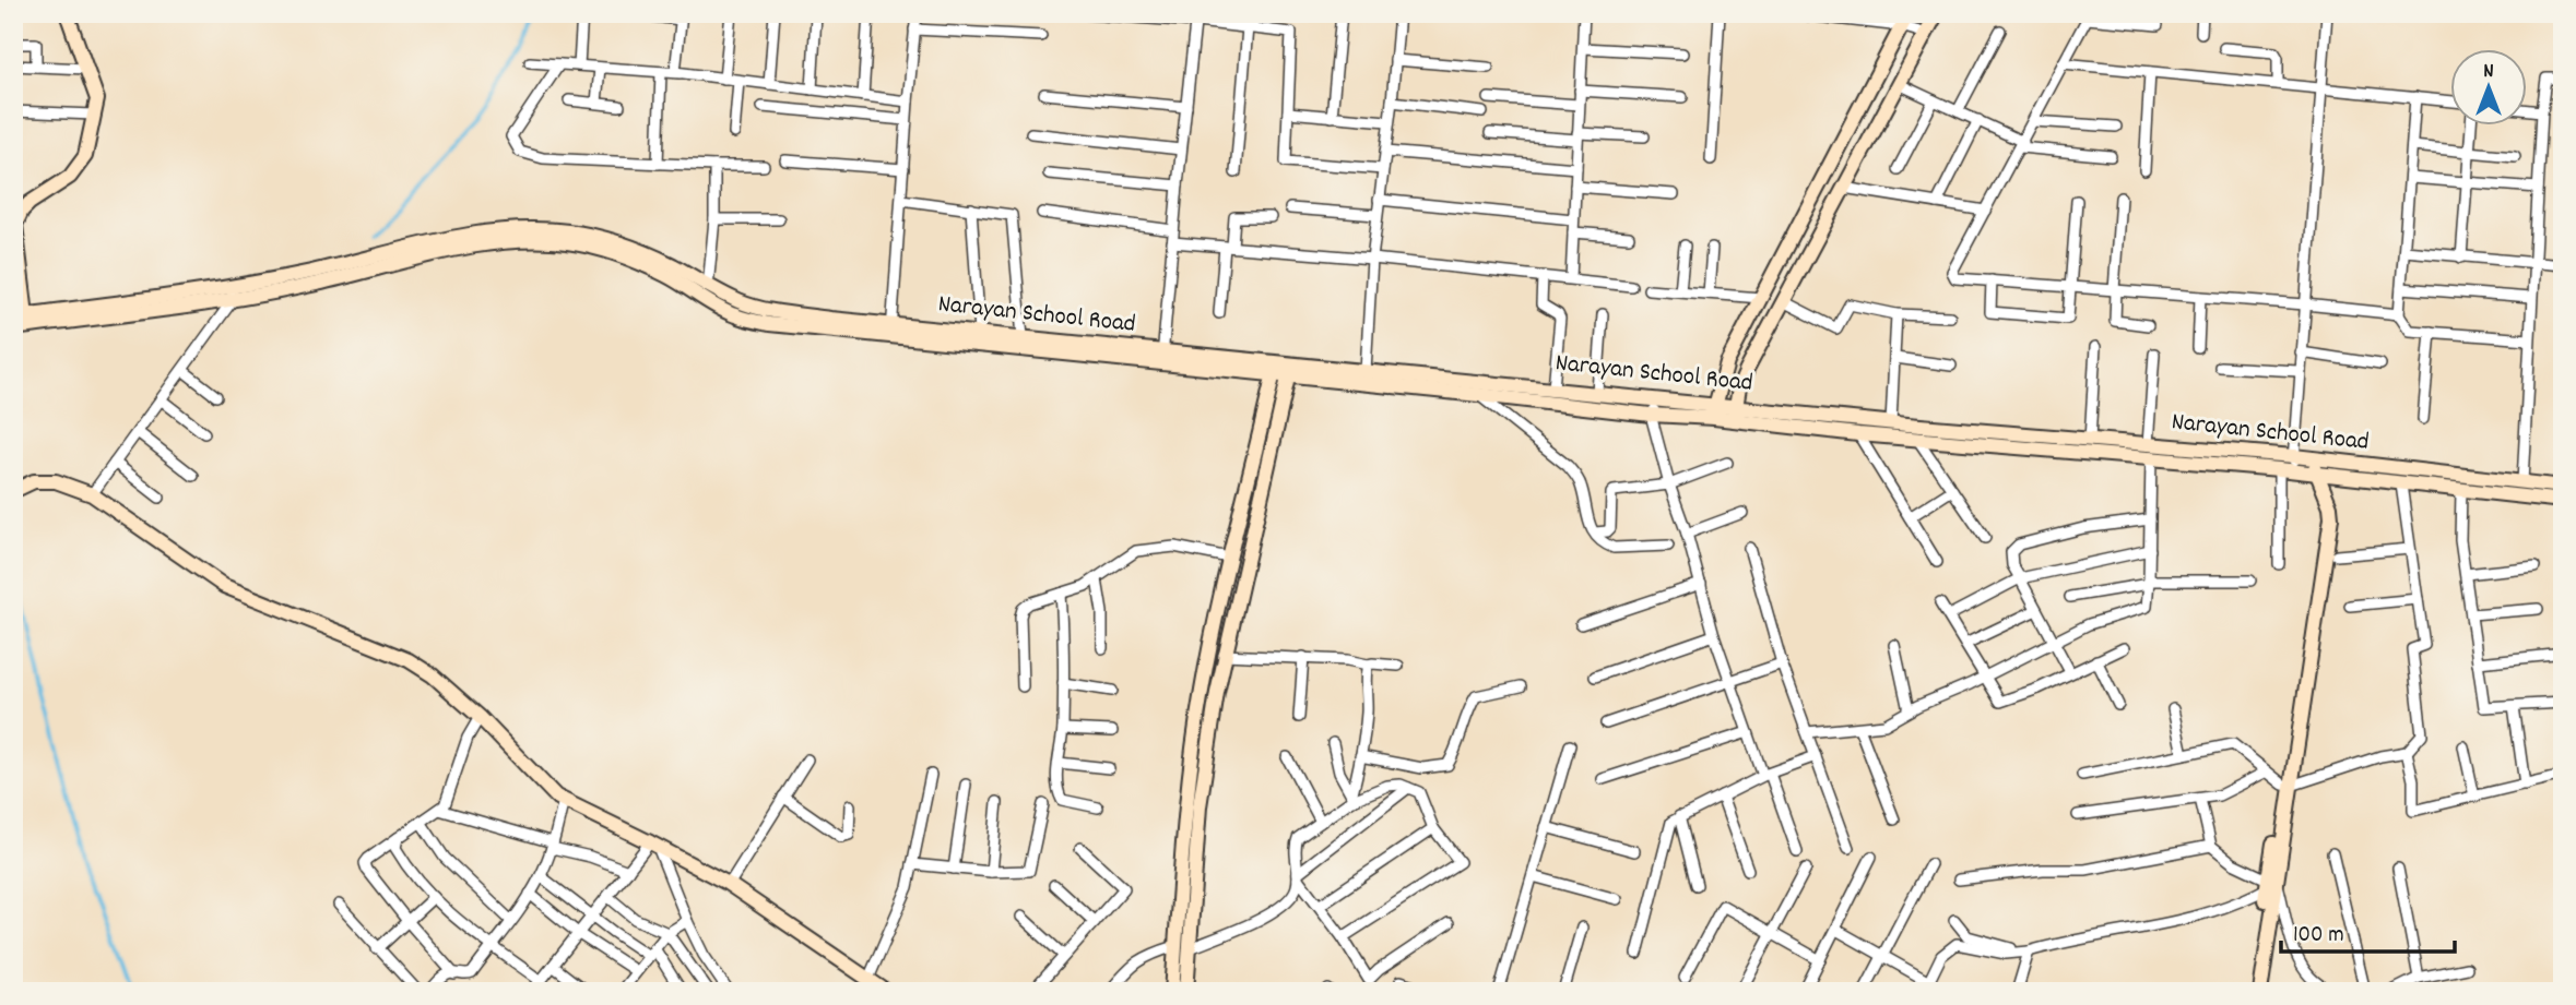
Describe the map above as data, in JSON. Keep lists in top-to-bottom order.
{
  "streets": {
    "street": ["Narayan School Road"]
  },
  "scale_bar": "100 m",
  "north": "top"
}
